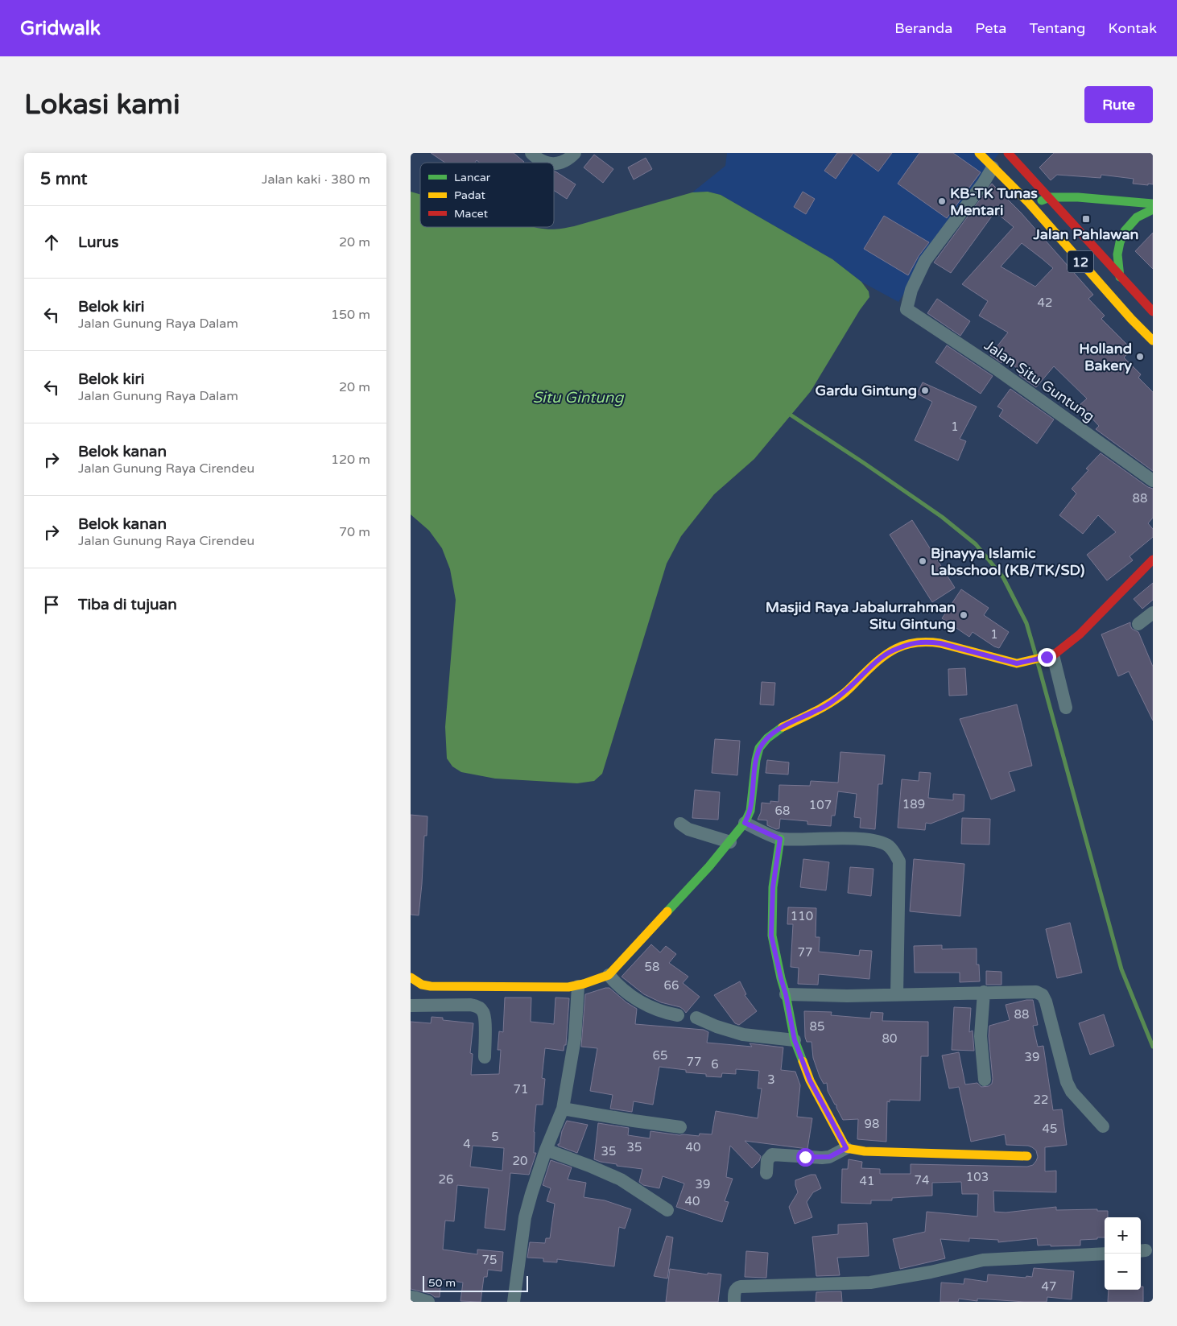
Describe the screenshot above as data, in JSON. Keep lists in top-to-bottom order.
{
  "streets": {
    "main road": ["12"],
    "street": ["Jalan Situ Guntung"]
  },
  "crossings": [
    ["12", "Jalan Situ Guntung"]
  ],
  "water": ["Situ Gintung"],
  "places": {
    "other": [
      "KB-TK Tunas Mentari",
      "Holland Bakery",
      "Gardu Gintung",
      "Bjnayya Islamic Labschool (KB/TK/SD)",
      "Masjid Raya Jabalurrahman Situ Gintung"
    ],
    "transit": ["Jalan Pahlawan"]
  },
  "house_numbers": [
    "42",
    "1",
    "88",
    "1",
    "189",
    "107",
    "68",
    "110",
    "77",
    "58",
    "66",
    "88",
    "85",
    "80",
    "65",
    "39",
    "77",
    "6",
    "3",
    "71",
    "22",
    "98",
    "45",
    "5",
    "4",
    "35",
    "40",
    "35",
    "20",
    "103",
    "26",
    "74",
    "41",
    "39",
    "40",
    "75",
    "47"
  ],
  "legend": ["Lancar", "Padat", "Macet"],
  "scale_bar": "50 m",
  "page": {
    "header": "Gridwalk",
    "nav": [
      "Beranda",
      "Peta",
      "Tentang",
      "Kontak"
    ],
    "buttons": "Rute",
    "title": "Lokasi kami",
    "heading": ["5 mnt", "Jalan kaki · 380 m"],
    "list": [
      ["Lurus", "20 m"],
      ["Belok kiri", "Jalan Gunung Raya Dalam", "150 m"],
      ["Belok kiri", "Jalan Gunung Raya Dalam", "20 m"],
      ["Belok kanan", "Jalan Gunung Raya Cirendeu", "120 m"],
      ["Belok kanan", "Jalan Gunung Raya Cirendeu", "70 m"],
      "Tiba di tujuan"
    ],
    "map_buttons": ["+", "−"],
    "scale": "50 m"
  }
}
